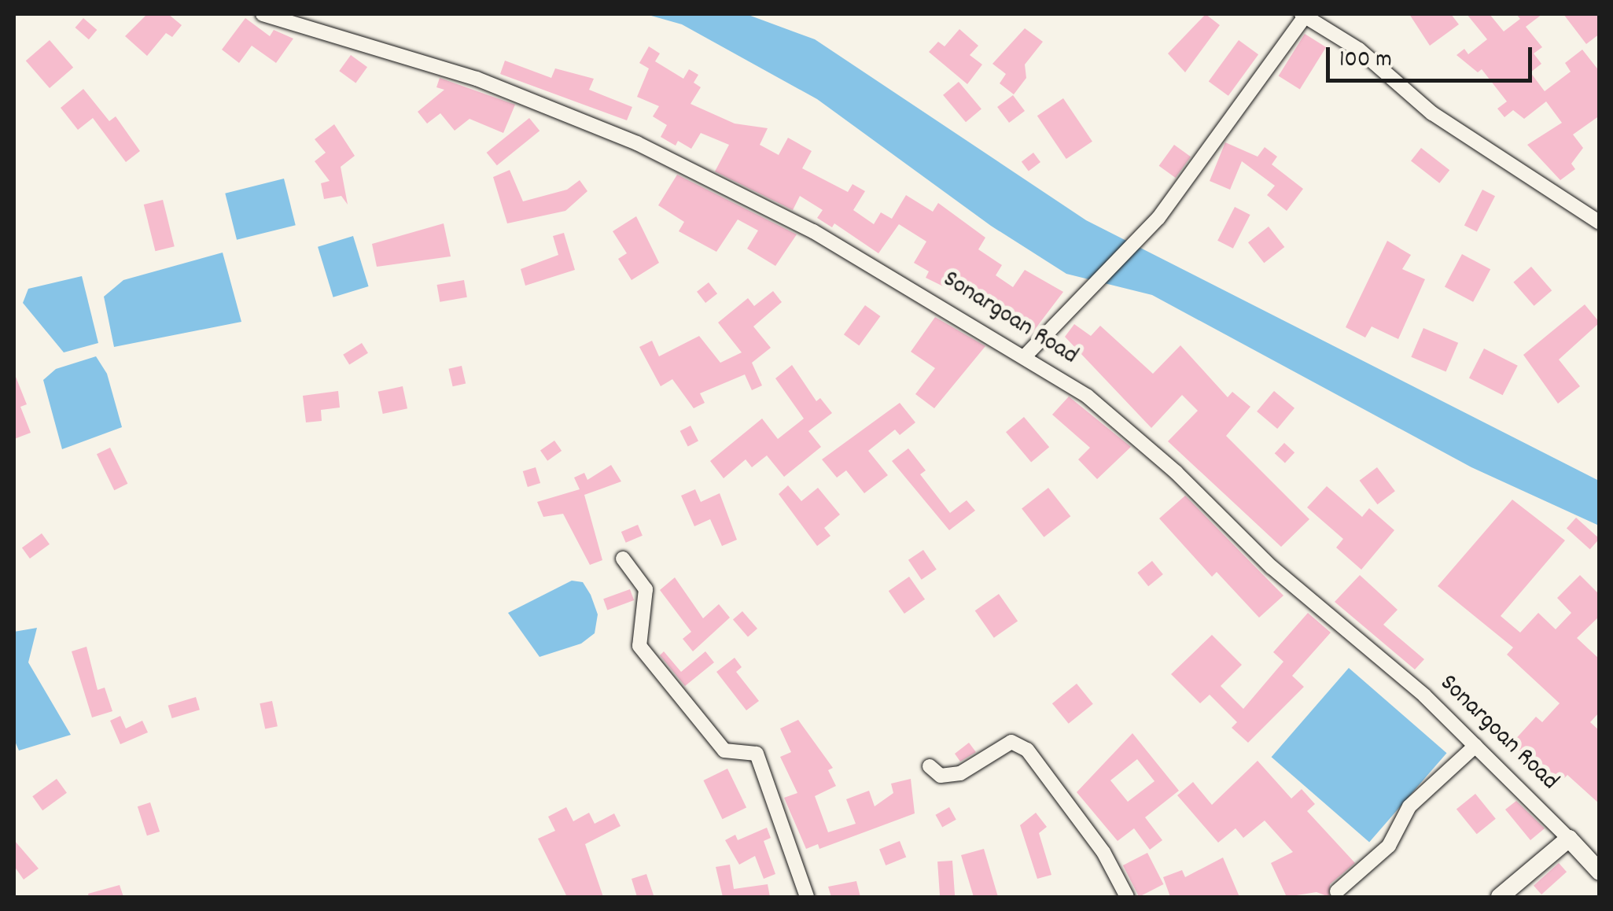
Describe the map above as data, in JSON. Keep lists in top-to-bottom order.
{
  "streets": {
    "main road": ["Sonargoan Road"]
  },
  "scale_bar": "100 m"
}
